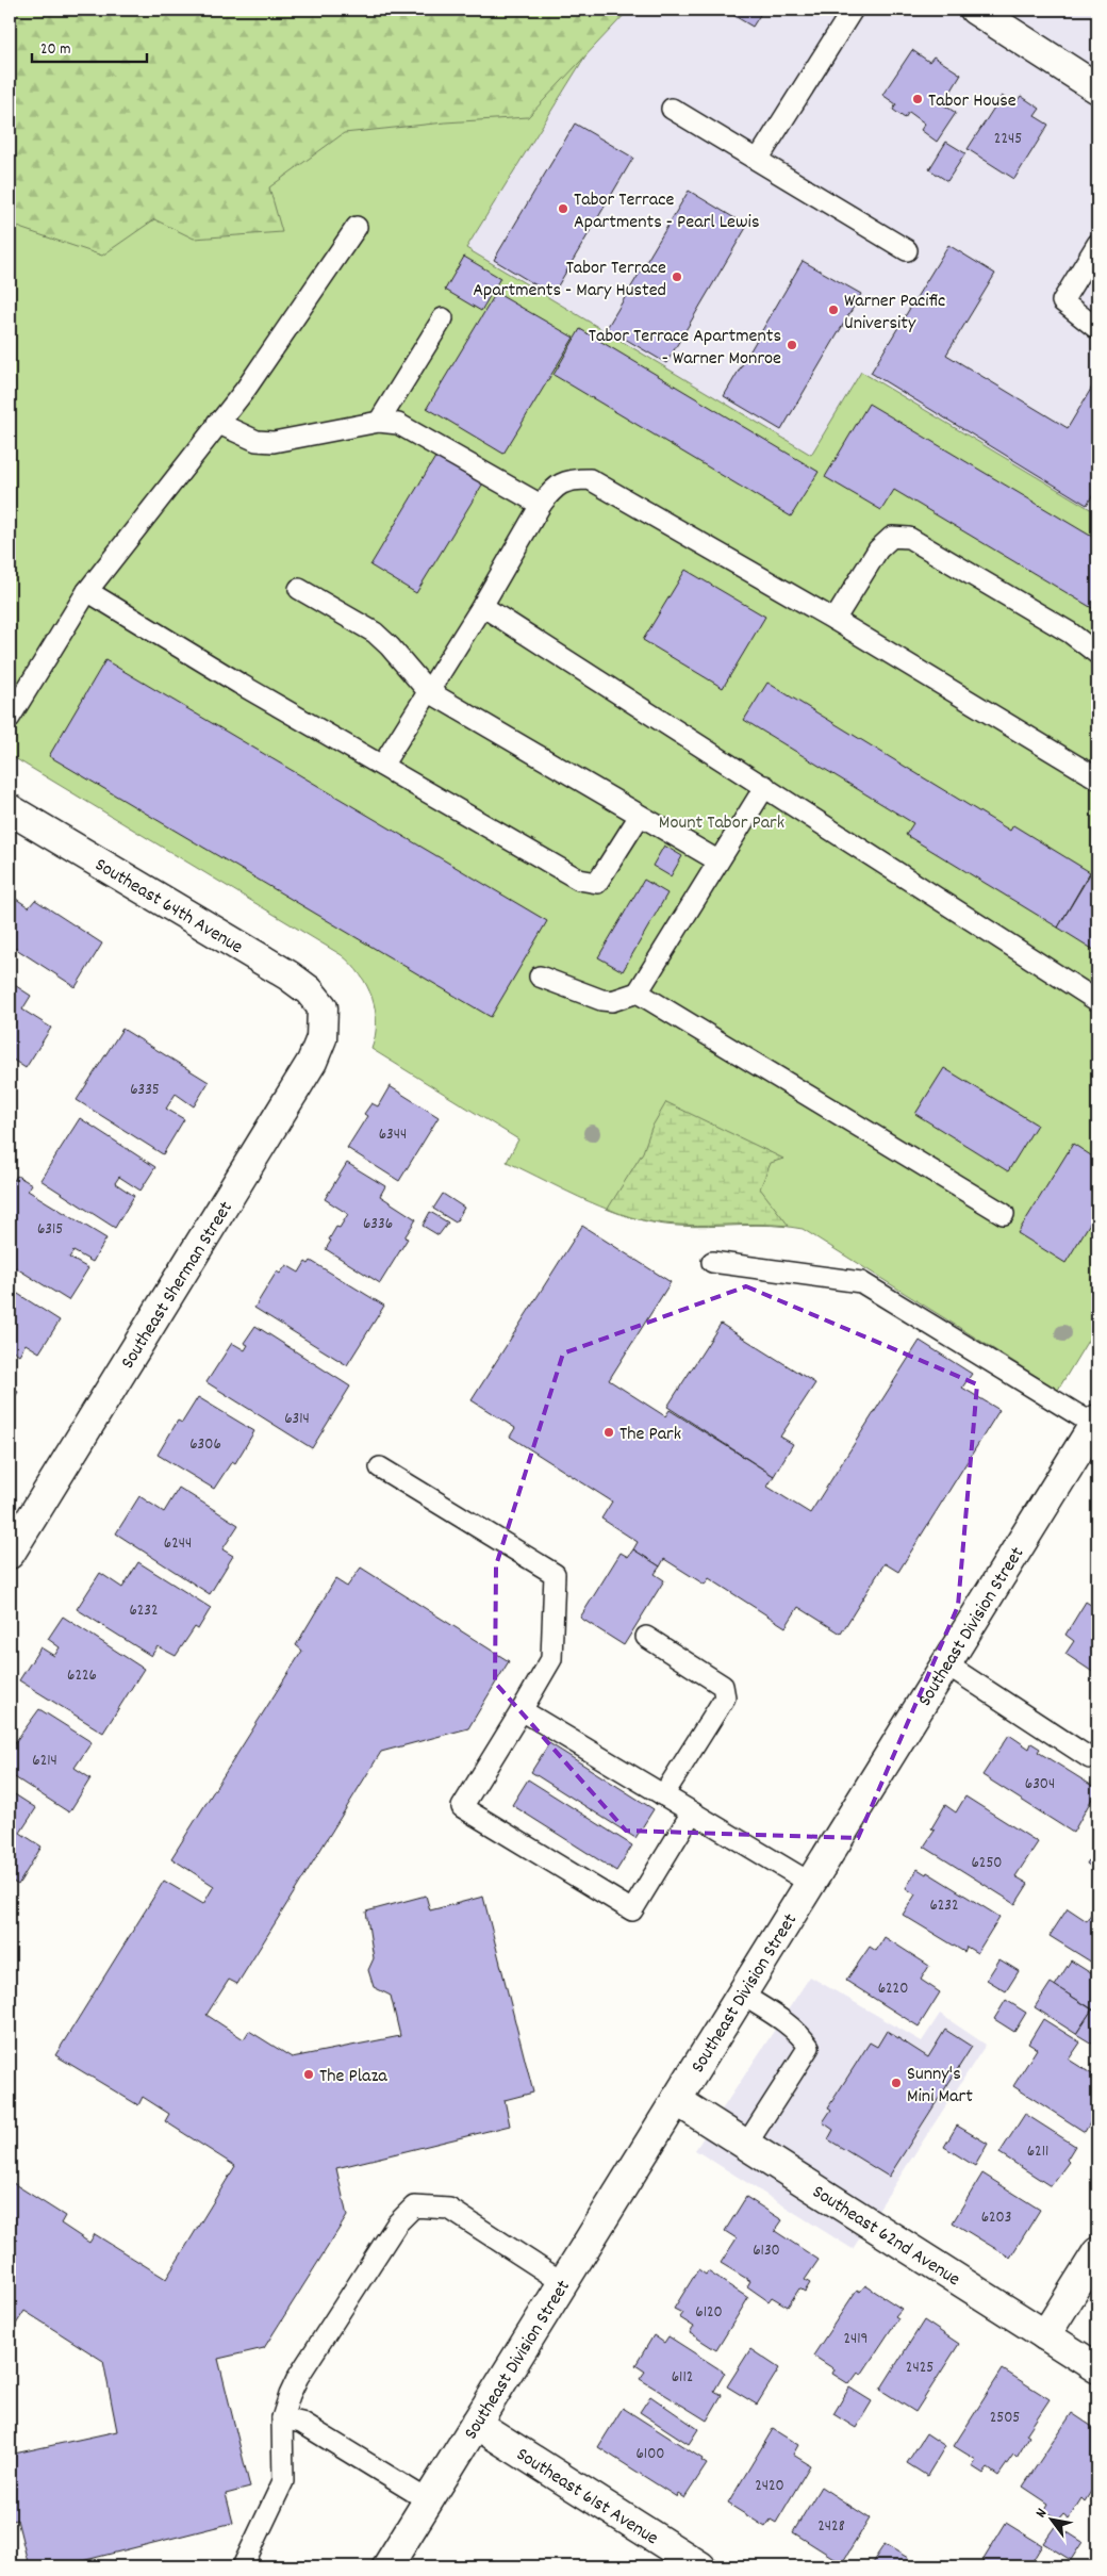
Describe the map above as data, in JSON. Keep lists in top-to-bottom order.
{
  "streets": {
    "street": [
      "Southeast 64th Avenue",
      "Southeast Sherman Street",
      "Southeast Division Street",
      "Southeast 62nd Avenue",
      "Southeast 61st Avenue"
    ]
  },
  "crossings": [
    ["Southeast 64th Avenue", "Southeast Sherman Street"],
    ["Southeast Division Street", "Southeast 62nd Avenue"],
    ["Southeast Division Street", "Southeast 61st Avenue"]
  ],
  "parks": ["Mount Tabor Park"],
  "places": [
    "Tabor House",
    "Tabor Terrace Apartments - Pearl Lewis",
    "Tabor Terrace Apartments - Mary Husted",
    "Warner Pacific University",
    "Tabor Terrace Apartments - Warner Monroe",
    "The Park",
    "The Plaza",
    "Sunny's Mini Mart"
  ],
  "house_numbers": [
    "2245",
    "6335",
    "6344",
    "6336",
    "6315",
    "6314",
    "6306",
    "6244",
    "6232",
    "6226",
    "6214",
    "6304",
    "6250",
    "6232",
    "6220",
    "6211",
    "6203",
    "6130",
    "6120",
    "2419",
    "2425",
    "6112",
    "2505",
    "6100",
    "2420",
    "2428"
  ],
  "scale_bar": "20 m",
  "north": "top left"
}
